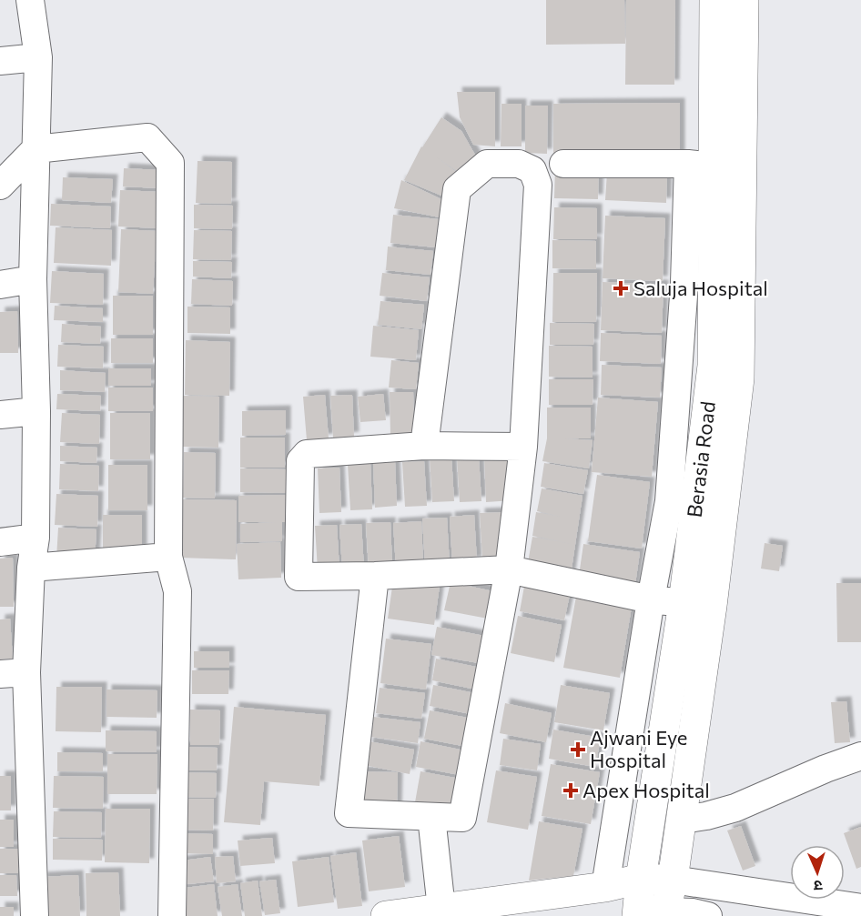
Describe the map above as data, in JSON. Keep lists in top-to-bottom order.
{
  "streets": {
    "main road": ["Berasia Road"]
  },
  "places": {
    "health": ["Saluja Hospital", "Ajwani Eye Hospital", "Apex Hospital"]
  },
  "north": "bottom"
}
